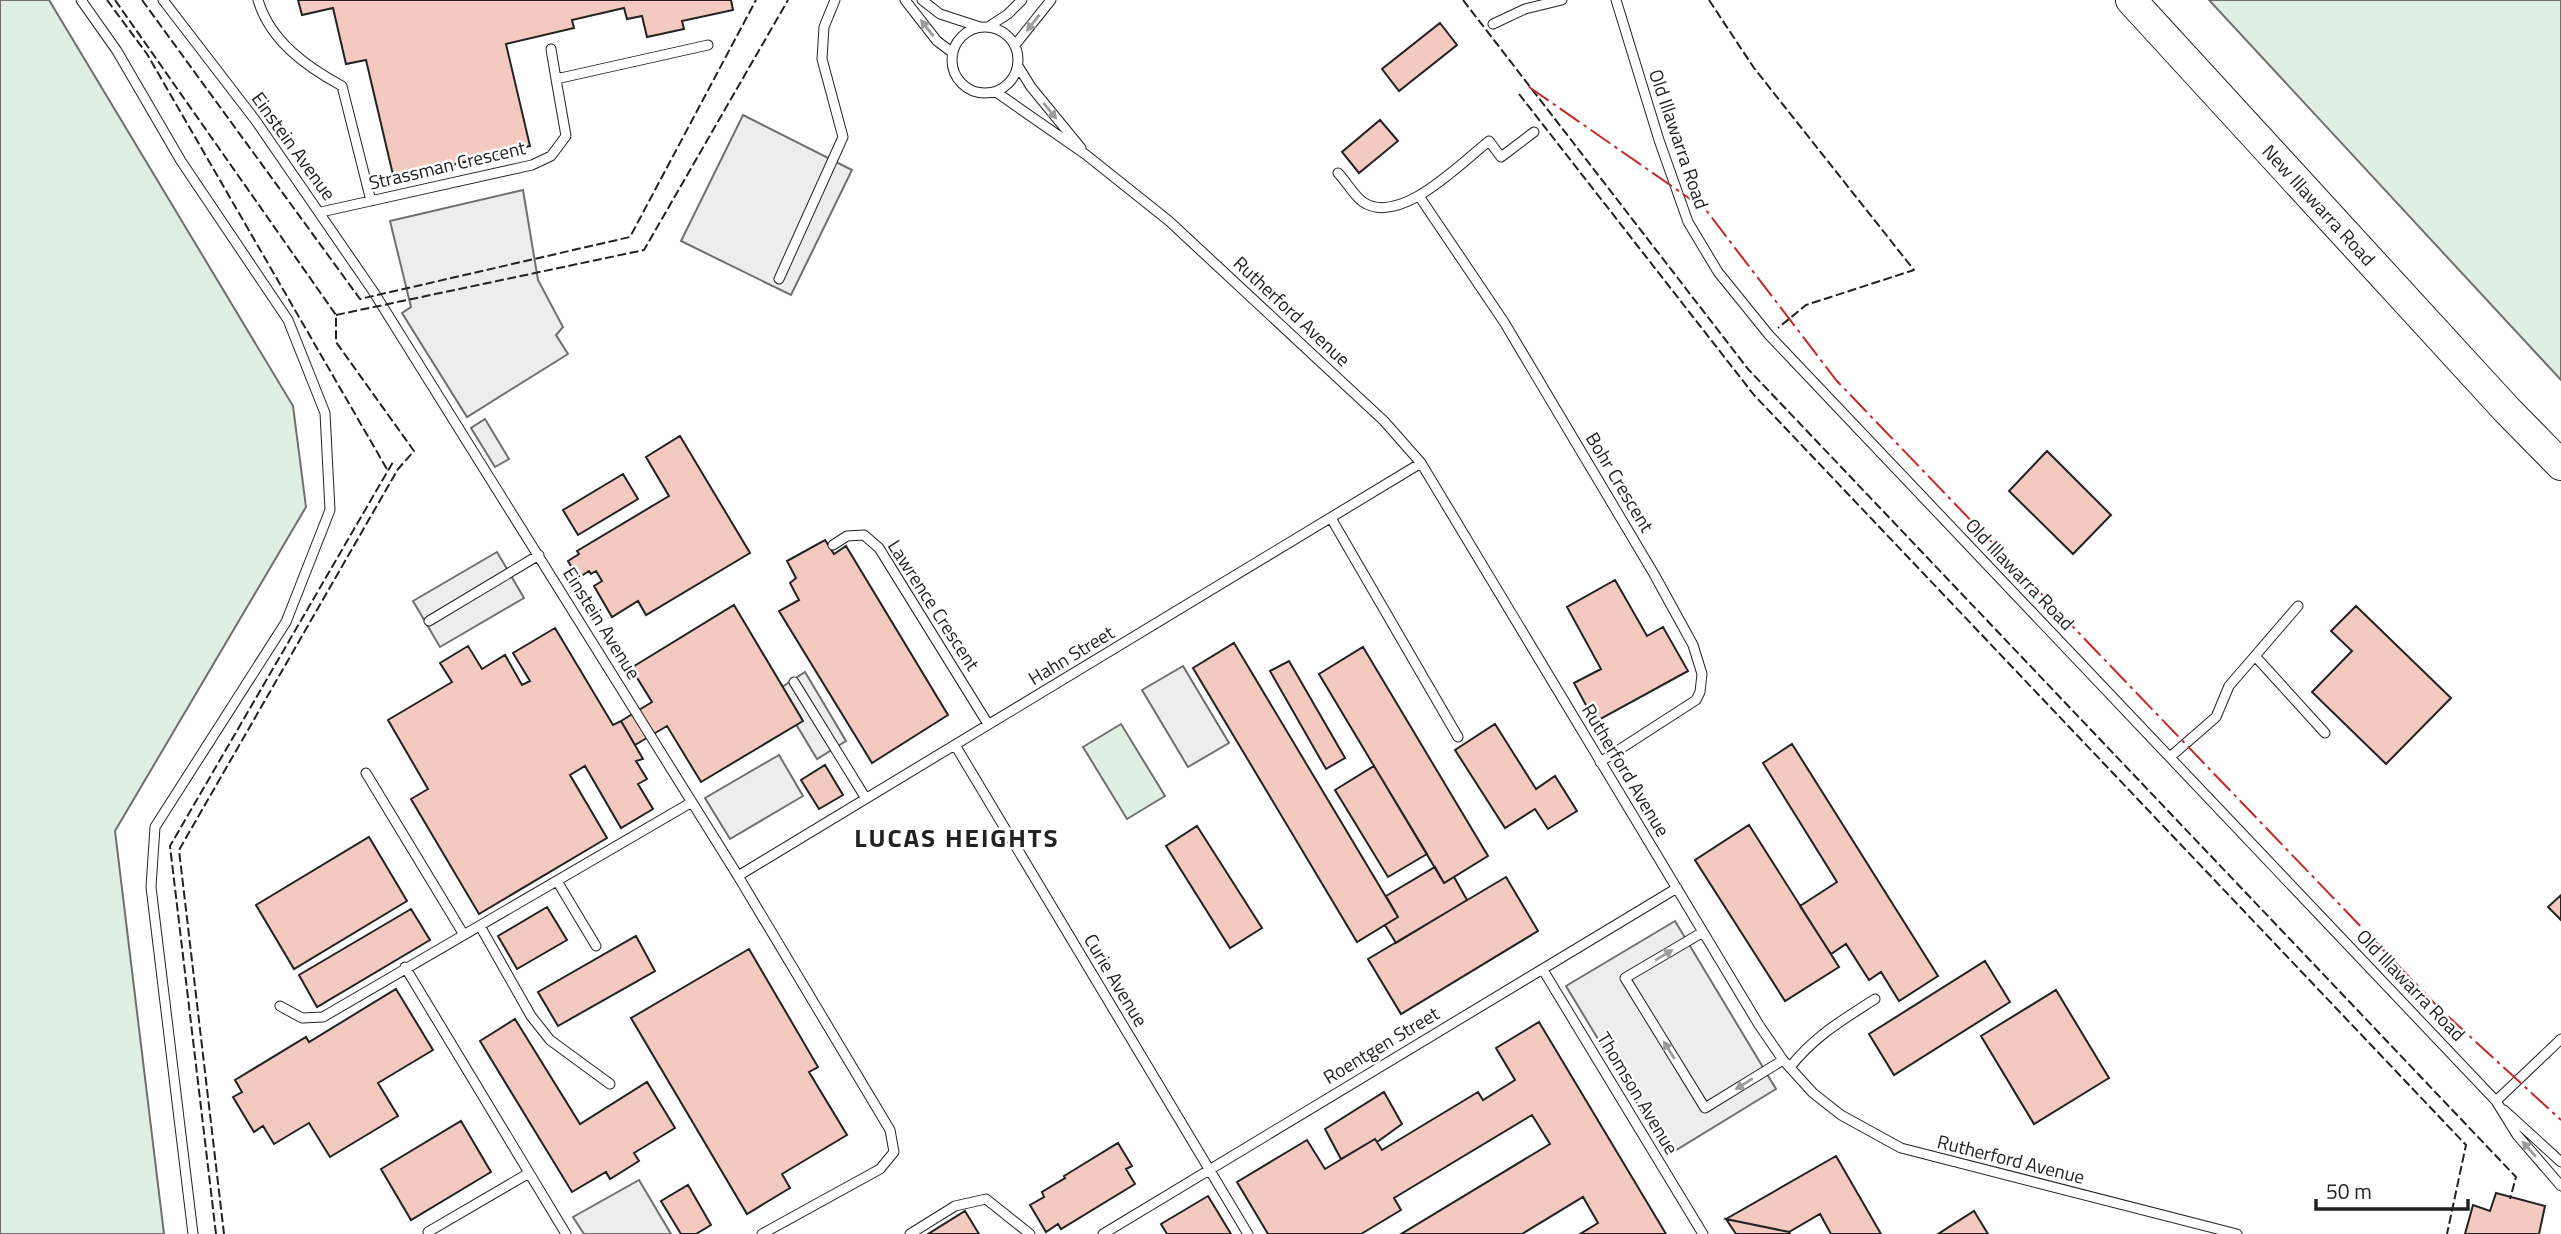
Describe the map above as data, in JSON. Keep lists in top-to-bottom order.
{
  "streets": {
    "highway": ["New Illawarra Road"],
    "lane": [
      "Old Illawarra Road",
      "Einstein Avenue",
      "Strassman Crescent",
      "Rutherford Avenue",
      "Bohr Crescent",
      "Lawrence Crescent",
      "Hahn Street",
      "Curie Avenue",
      "Roentgen Street",
      "Thomson Avenue"
    ]
  },
  "crossings": [
    ["Einstein Avenue", "Strassman Crescent"],
    ["Einstein Avenue", "Hahn Street"],
    ["Rutherford Avenue", "Bohr Crescent"],
    ["Rutherford Avenue", "Hahn Street"],
    ["Rutherford Avenue", "Roentgen Street"],
    ["Lawrence Crescent", "Hahn Street"],
    ["Hahn Street", "Curie Avenue"],
    ["Curie Avenue", "Roentgen Street"],
    ["Roentgen Street", "Thomson Avenue"]
  ],
  "districts": ["LUCAS HEIGHTS"],
  "scale_bar": "50 m"
}
